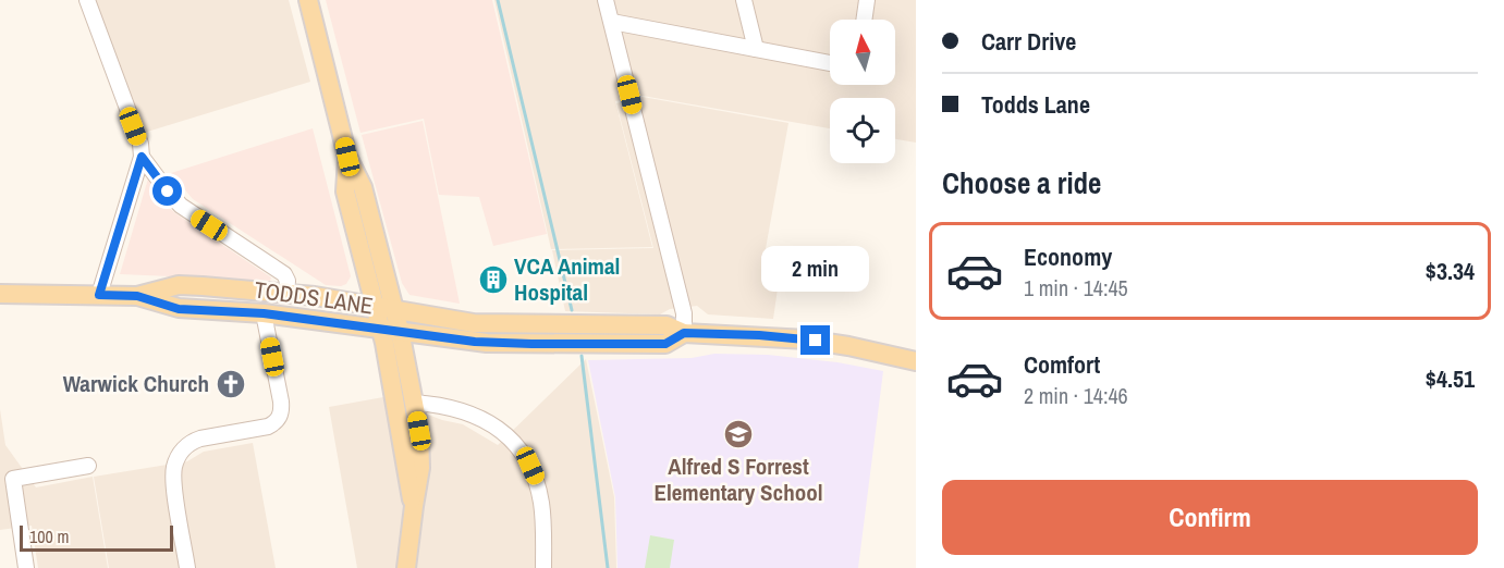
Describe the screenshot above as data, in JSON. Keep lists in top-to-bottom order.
{
  "streets": {
    "main road": ["TODDS LANE"]
  },
  "places": {
    "building": ["VCA Animal Hospital"],
    "church": ["Warwick Church"],
    "school or university": ["Alfred S Forrest Elementary School"]
  },
  "scale_bar": "100 m",
  "north": "top",
  "page": {
    "banner": ["Carr Drive", "Todds Lane"],
    "heading": "Choose a ride",
    "list": [
      {
        "name": "Economy",
        "note": "1 min · 14:45",
        "value": "$3.34"
      },
      {
        "name": "Comfort",
        "note": "2 min · 14:46",
        "value": "$4.51"
      }
    ],
    "bubble": "2 min",
    "buttons": "Confirm",
    "scale": "100 m"
  }
}
